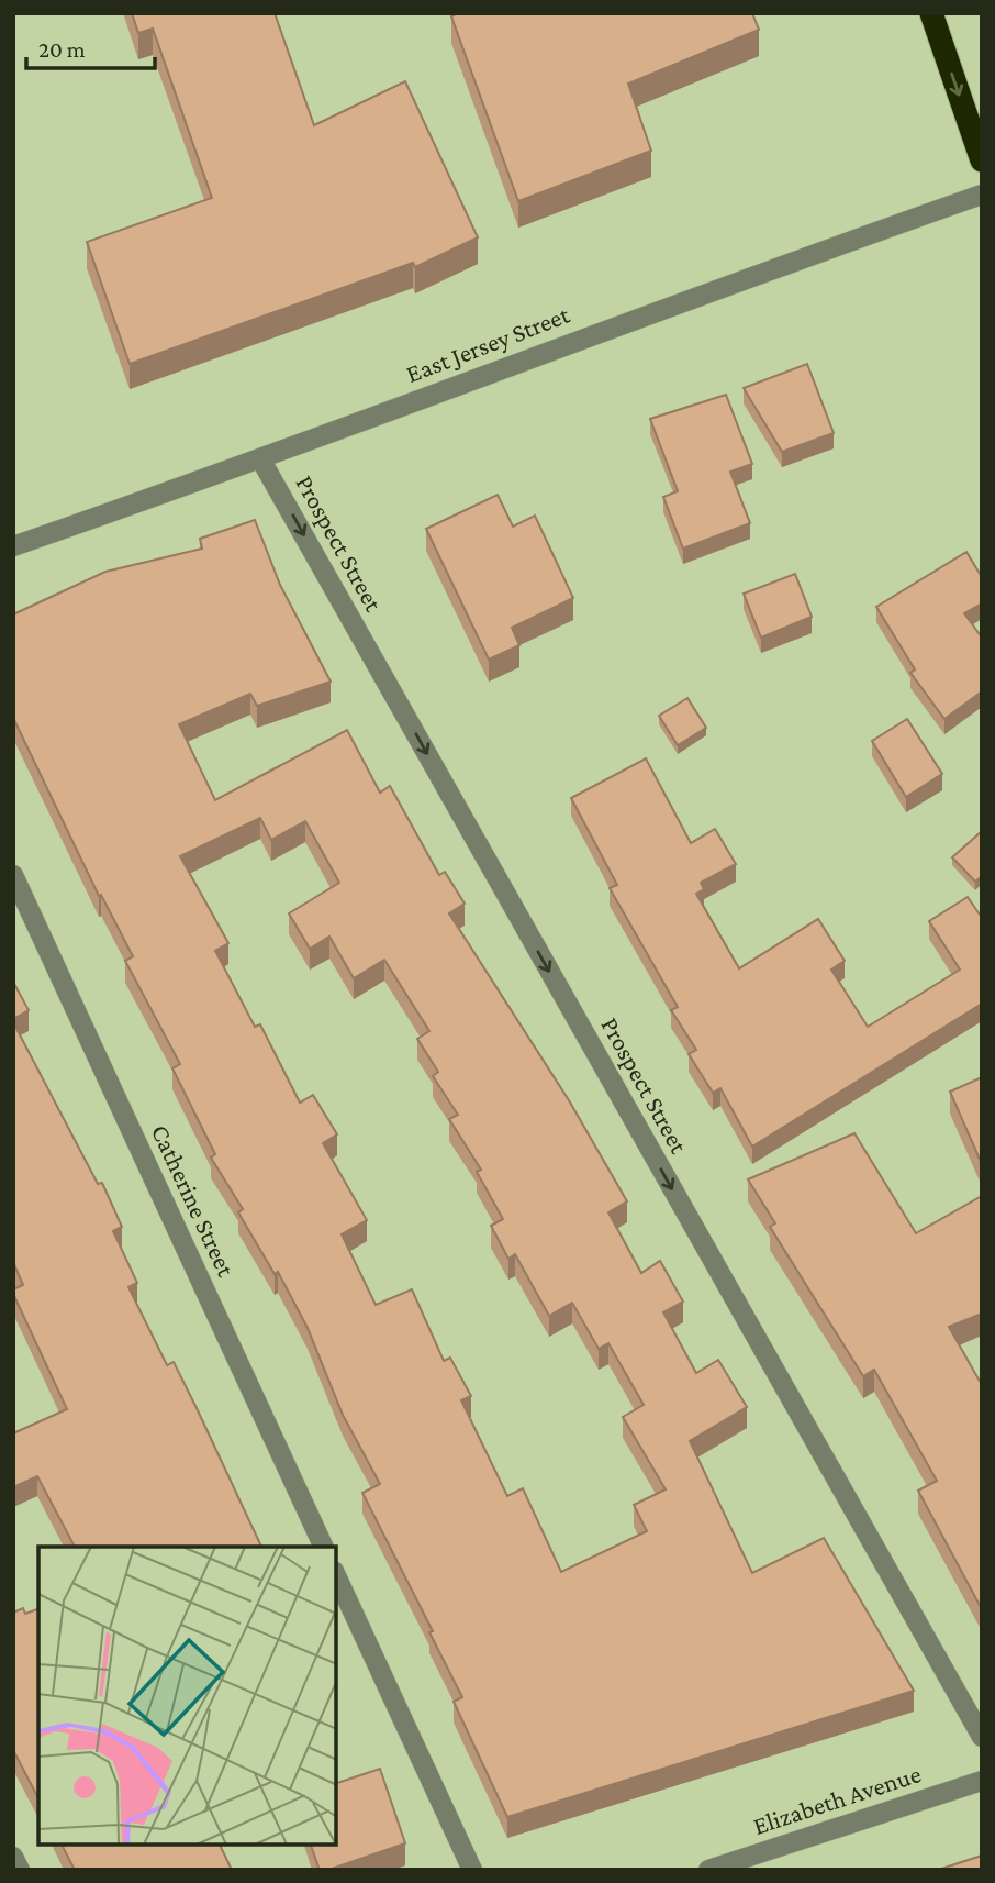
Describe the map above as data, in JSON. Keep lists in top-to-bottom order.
{
  "streets": {
    "street": [
      "East Jersey Street",
      "Prospect Street",
      "Catherine Street",
      "Elizabeth Avenue"
    ]
  },
  "crossings": [
    ["East Jersey Street", "Prospect Street"]
  ],
  "one_way": ["Prospect Street"],
  "scale_bar": "20 m"
}
